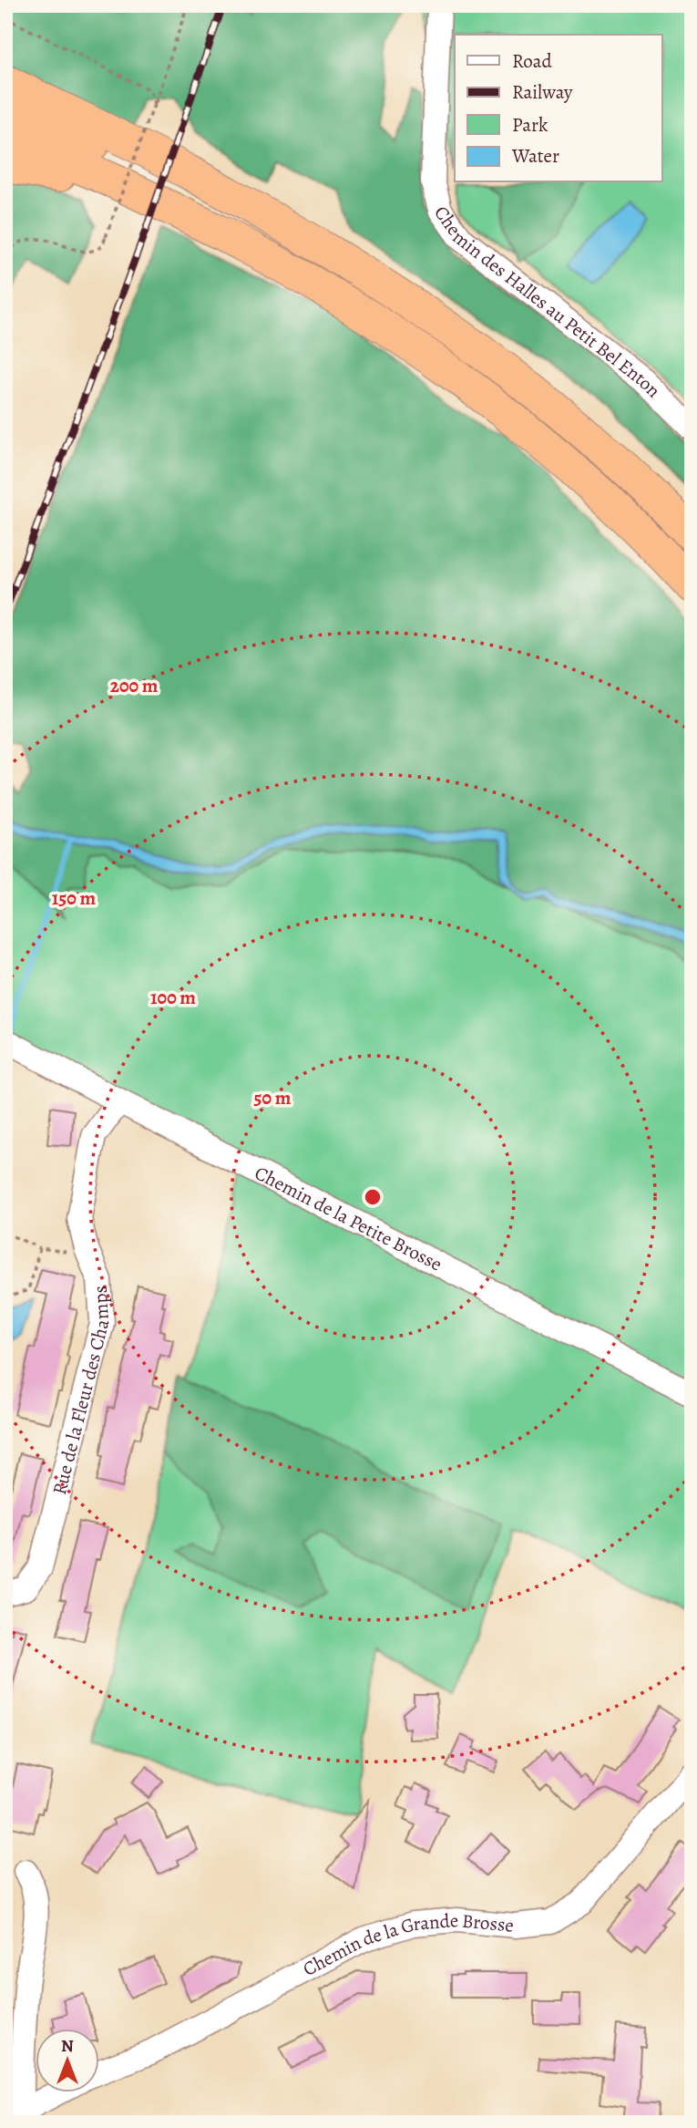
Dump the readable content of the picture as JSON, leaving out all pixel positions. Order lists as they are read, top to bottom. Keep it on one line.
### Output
{"streets":{"street":["Chemin des Halles au Petit Bel Enton","Chemin de la Petite Brosse","Rue de la Fleur des Champs","Chemin de la Grande Brosse"]},"crossings":[["Chemin de la Petite Brosse","Rue de la Fleur des Champs"]],"legend":["Road","Railway","Park","Water"],"north":"top","rings":["200 m","150 m","100 m","50 m"]}
